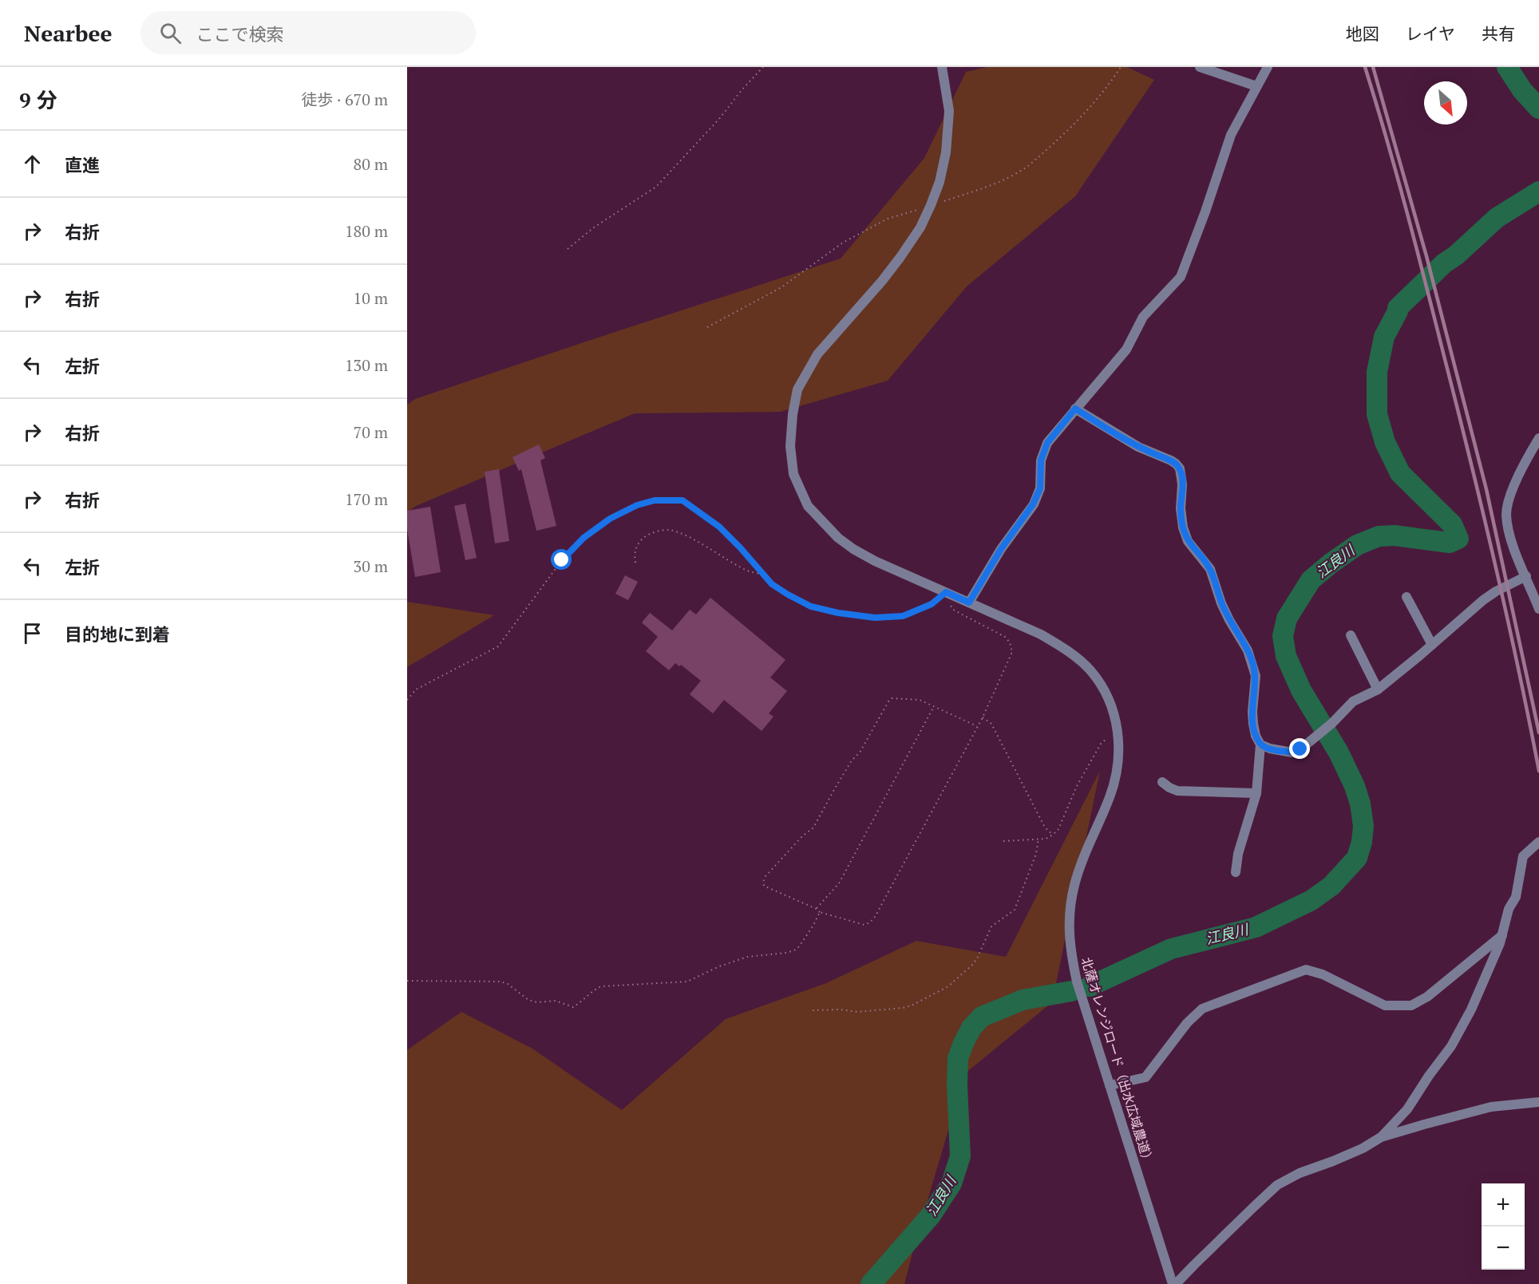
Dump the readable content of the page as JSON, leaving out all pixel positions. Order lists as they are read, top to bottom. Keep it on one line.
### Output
{"streets":{"street":["北薩オレンジロード（出水広域農道）"]},"water":["江良川"],"north":"bottom right","page":{"header":"Nearbee","search":"ここで検索","nav":["地図","レイヤ","共有"],"heading":["9 分","徒歩 · 670 m"],"list":[["直進","80 m"],["右折","180 m"],["右折","10 m"],["左折","130 m"],["右折","70 m"],["右折","170 m"],["左折","30 m"],"目的地に到着"],"map_buttons":["+","−"]}}
